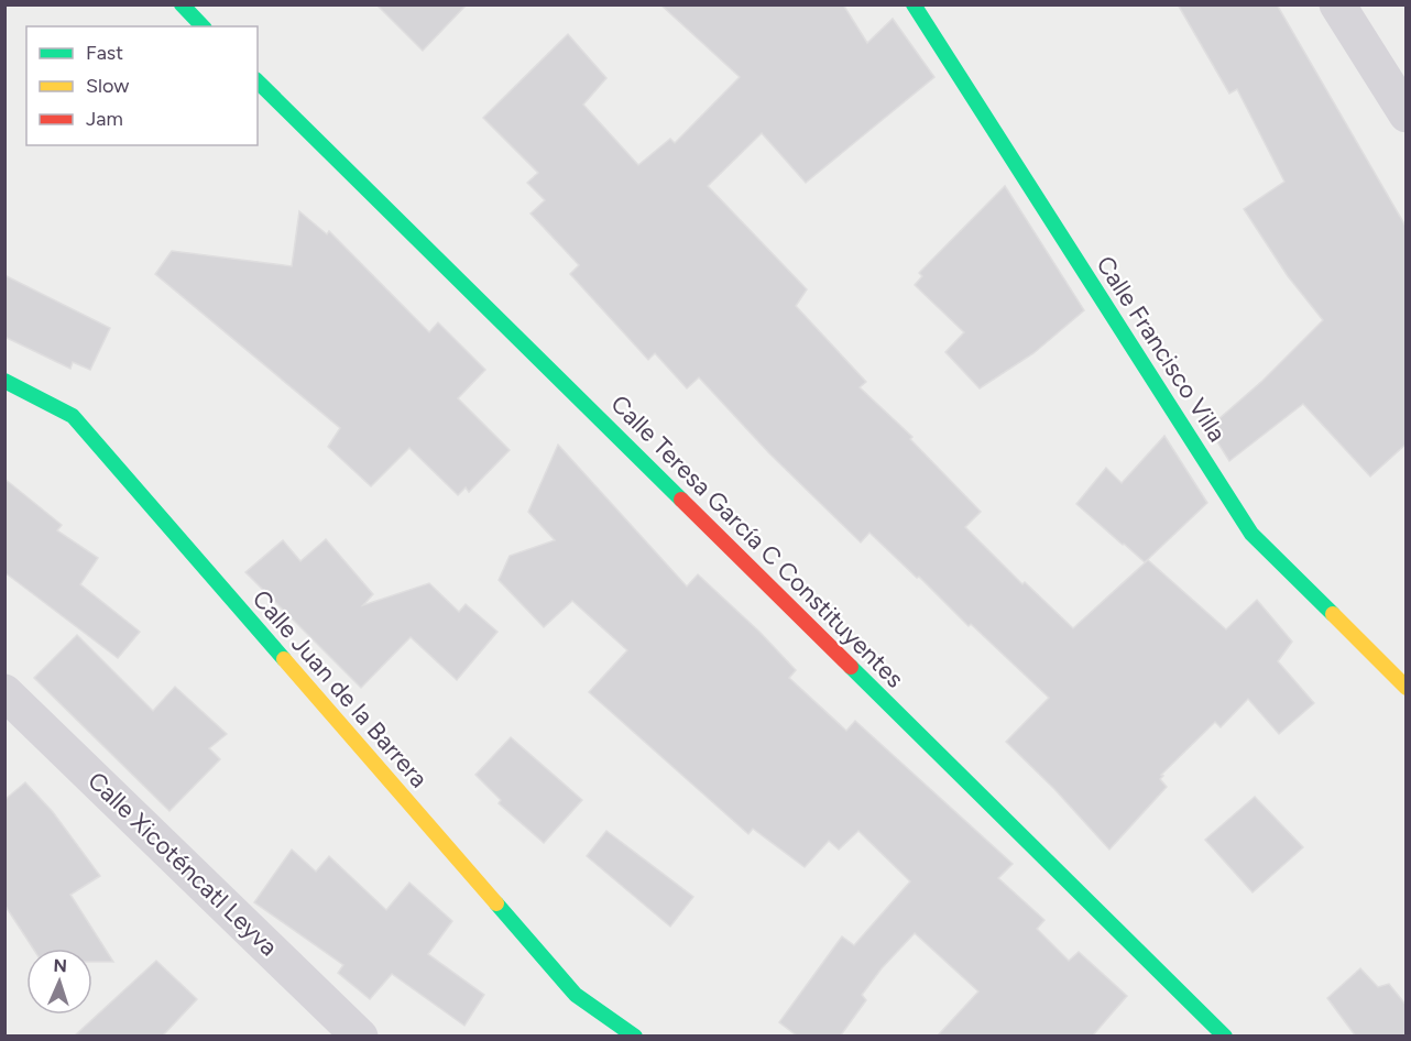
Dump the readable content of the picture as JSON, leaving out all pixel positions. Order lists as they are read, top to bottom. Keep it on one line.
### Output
{"streets":{"street":["Calle Francisco Villa","Calle Teresa García C Constituyentes","Calle Juan de la Barrera","Calle Xicoténcatl Leyva"]},"legend":["Fast","Slow","Jam"],"north":"top"}
